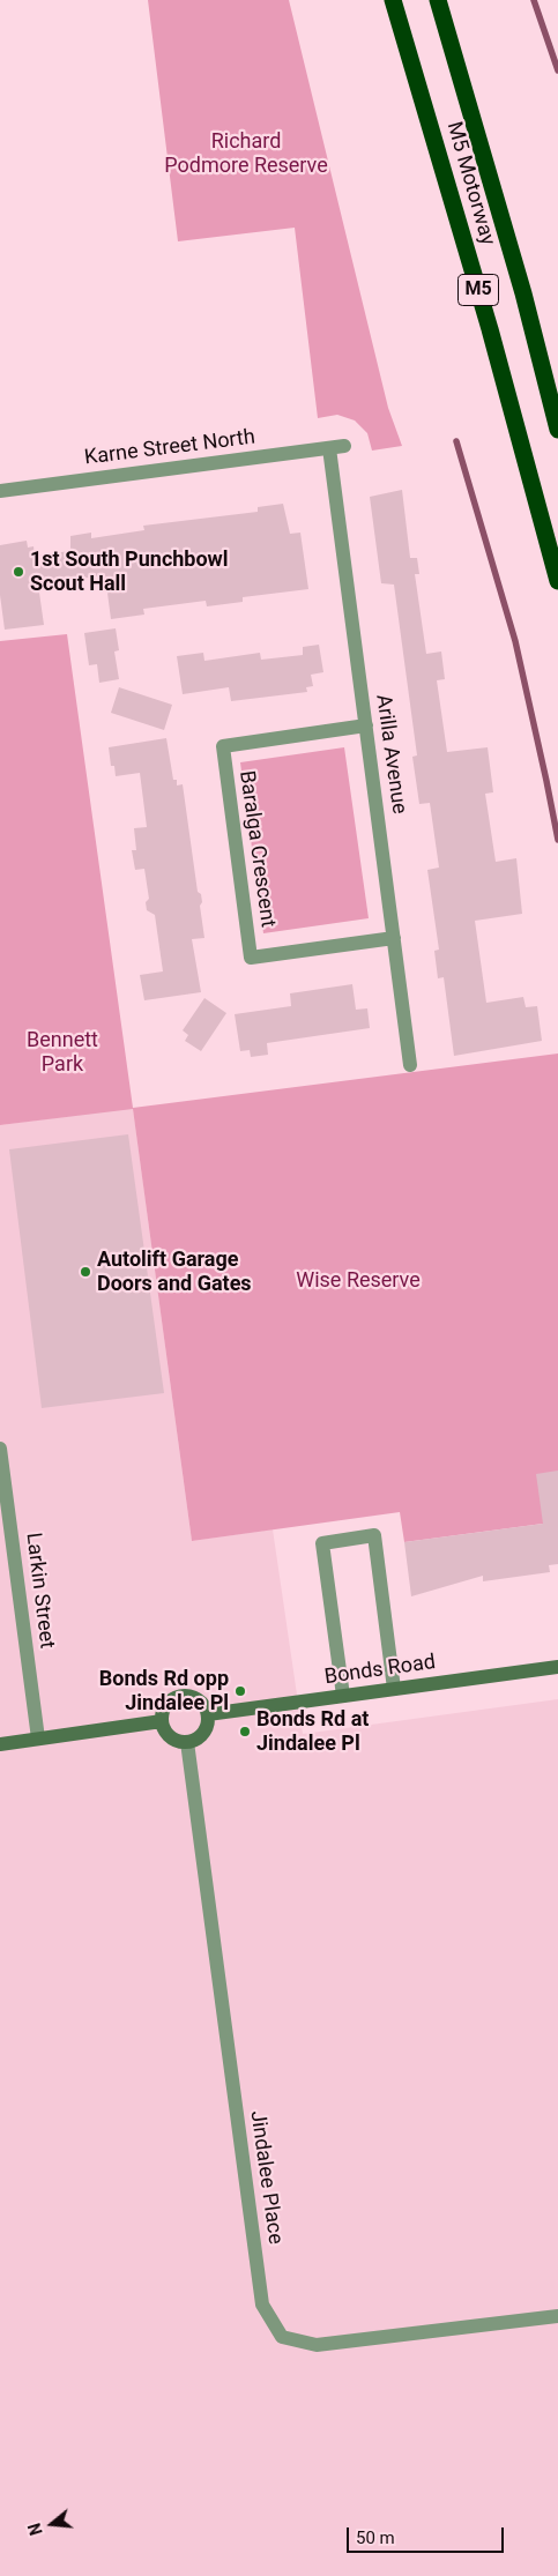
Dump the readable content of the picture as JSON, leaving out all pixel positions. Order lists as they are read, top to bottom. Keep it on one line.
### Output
{"streets":{"highway":["M5 Motorway","M5"],"main road":["Bonds Road"],"street":["Karne Street North","Arilla Avenue","Baralga Crescent","Larkin Street","Jindalee Place"]},"crossings":[["Karne Street North","Arilla Avenue"],["Arilla Avenue","Baralga Crescent"],["Bonds Road","Jindalee Place"]],"parks":["Richard Podmore Reserve","Bennett Park","Wise Reserve"],"places":["1st South Punchbowl Scout Hall","Autolift Garage Doors and Gates","Bonds Rd opp Jindalee Pl","Bonds Rd at Jindalee Pl"],"scale_bar":"50 m","north":"left"}
